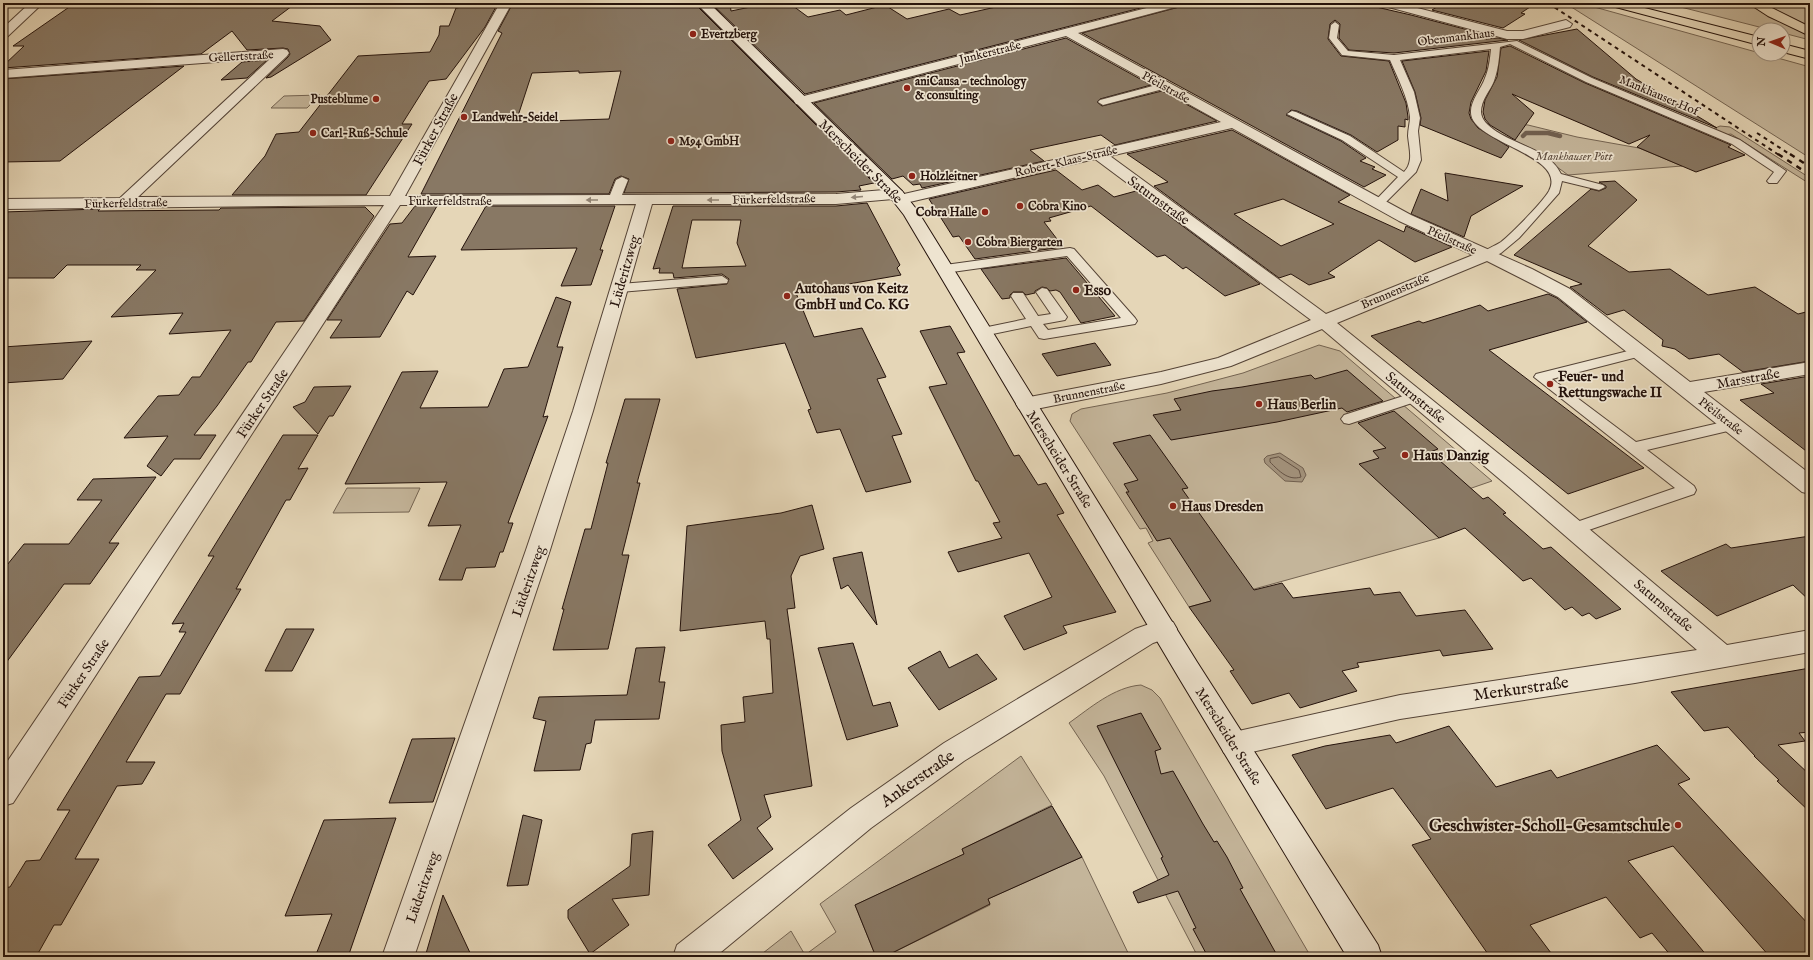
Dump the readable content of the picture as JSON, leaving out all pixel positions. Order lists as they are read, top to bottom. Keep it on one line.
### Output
{"streets":{"street":["Junkerstraße","Gellertstraße","Pfeilstraße","Fürker Straße","Merscheider Straße","Robert-Klaas-Straße","Fürkerfeldstraße","Saturnstraße","Lüderitzweg","Brunnenstraße","Marsstraße","Merkurstraße","Ankerstraße"],"lane":["Obenmankhaus","Mankhauser Hof"]},"crossings":[["Obenmankhaus","Mankhauser Hof"],["Junkerstraße","Pfeilstraße"],["Junkerstraße","Merscheider Straße"],["Gellertstraße","Fürkerfeldstraße"],["Pfeilstraße","Robert-Klaas-Straße"],["Pfeilstraße","Brunnenstraße"],["Pfeilstraße","Marsstraße"],["Fürker Straße","Fürkerfeldstraße"],["Merscheider Straße","Robert-Klaas-Straße"],["Merscheider Straße","Fürkerfeldstraße"],["Merscheider Straße","Brunnenstraße"],["Merscheider Straße","Merkurstraße"],["Merscheider Straße","Ankerstraße"],["Robert-Klaas-Straße","Fürkerfeldstraße"],["Robert-Klaas-Straße","Saturnstraße"],["Fürkerfeldstraße","Lüderitzweg"],["Saturnstraße","Brunnenstraße"],["Saturnstraße","Merkurstraße"]],"one_way":["Fürkerfeldstraße"],"parks":["Mankhauser Pött"],"places":["Evertzberg","aniCausa - technology & consulting","Pusteblume","Landwehr-Seidel","Carl-Ruß-Schule","M94 GmbH","Holzleitner","Cobra Kino","Cobra Halle","Cobra Biergarten","Esso","Autohaus von Keitz GmbH und Co. KG","Feuer- und Rettungswache II","Haus Berlin","Haus Danzig","Haus Dresden","Geschwister-Scholl-Gesamtschule"],"north":"left"}
